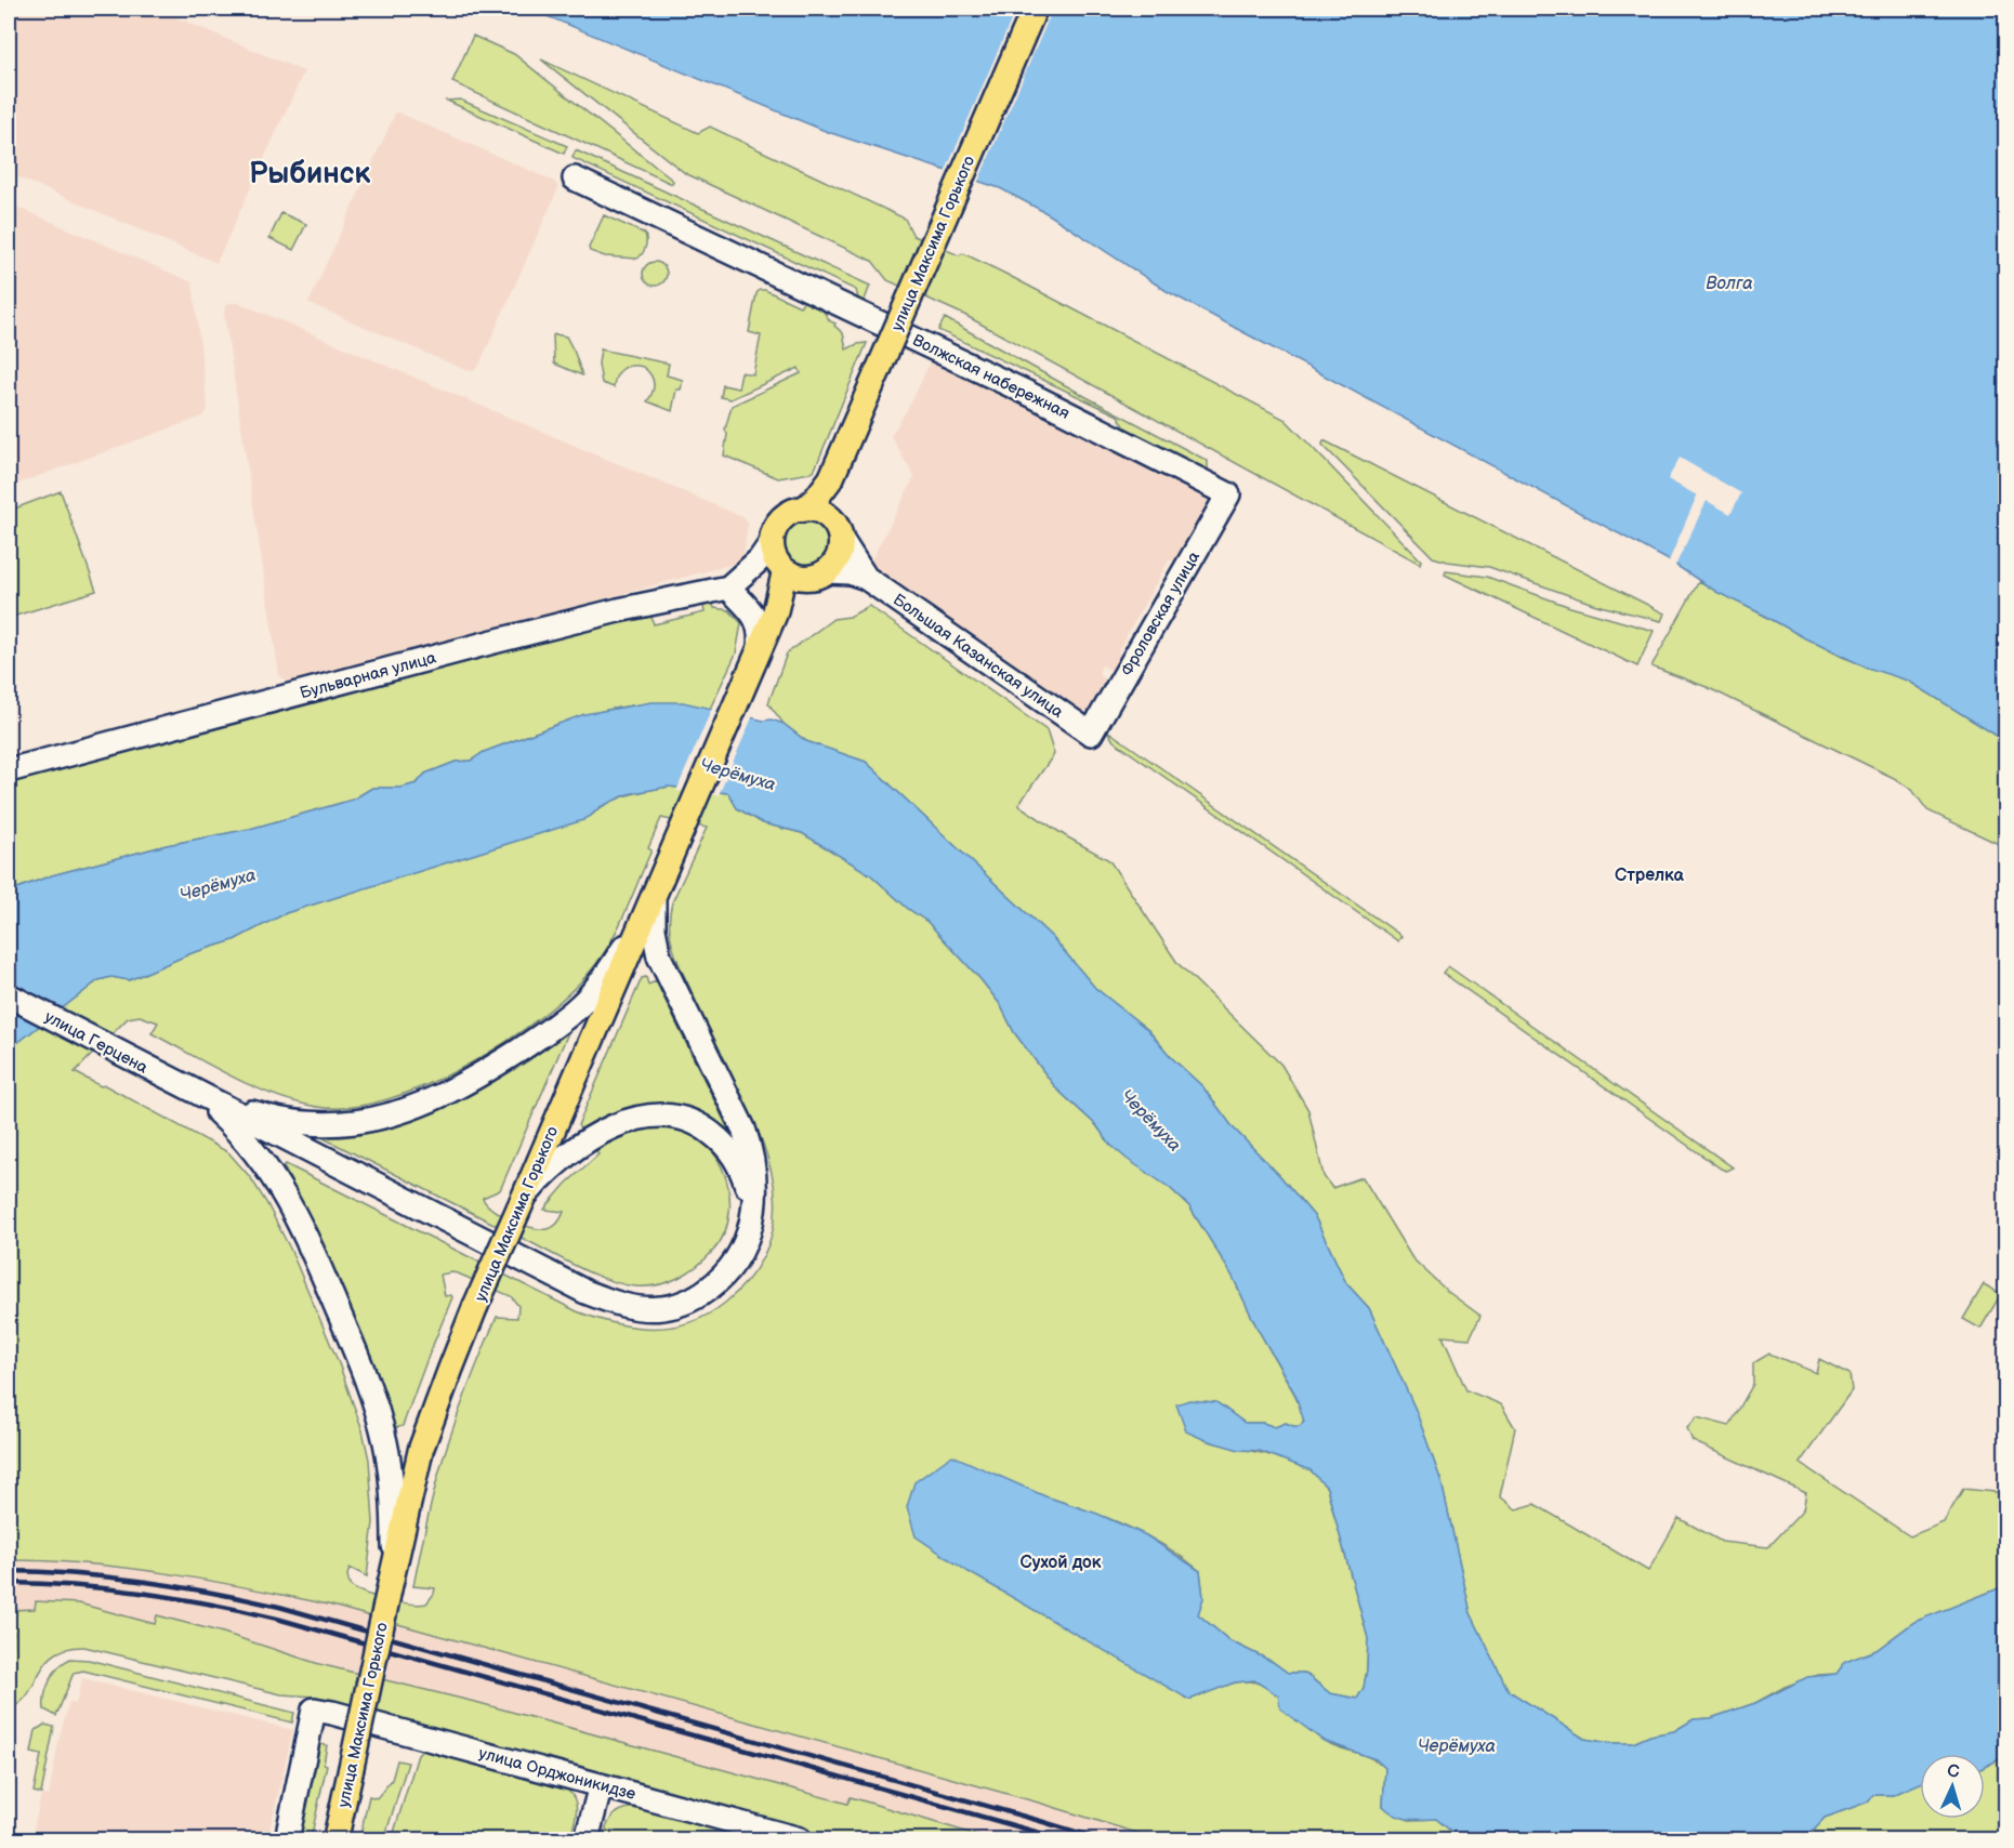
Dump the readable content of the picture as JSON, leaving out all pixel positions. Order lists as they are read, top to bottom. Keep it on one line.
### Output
{"streets":{"main road":["улица Максима Горького"],"street":["Волжская набережная","Фроловская улица","Большая Казанская улица","Бульварная улица","улица Герцена","улица Орджоникидзе"]},"crossings":[["Волжская набережная","Фроловская улица"],["Фроловская улица","Большая Казанская улица"]],"districts":["Рыбинск","Стрелка","Сухой док"],"water":["Волга","Черёмуха"],"north":"top"}
